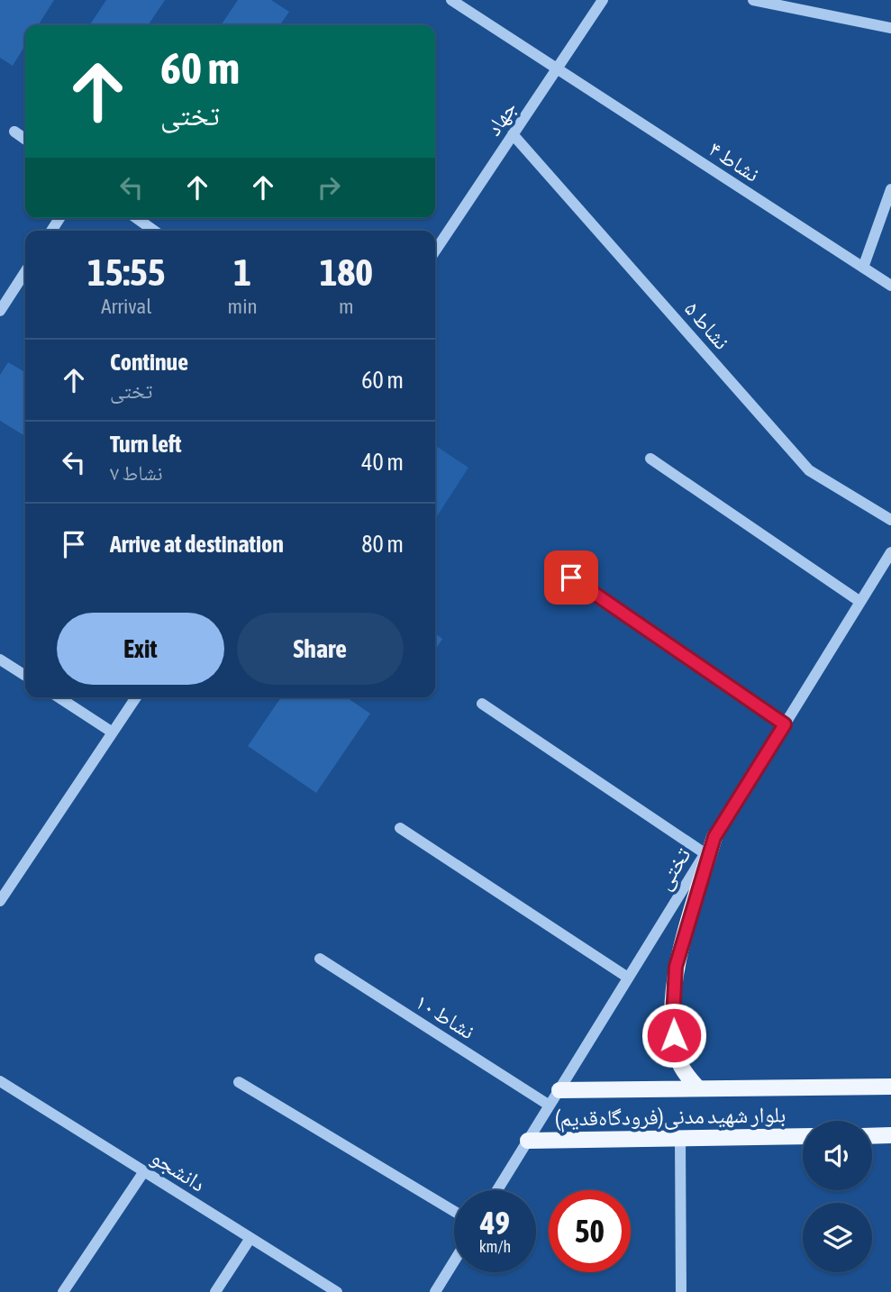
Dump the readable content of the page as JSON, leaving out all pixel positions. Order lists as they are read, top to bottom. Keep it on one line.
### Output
{"streets":{"main road":["بلوار شهید مدنی(فرودگاه‌قدیم)"],"street":["جهاد","نشاط ۴","نشاط ۵","تختی","نشاط ۱۰","دانشجو"]},"crossings":[["جهاد","نشاط ۴"],["جهاد","نشاط ۵"],["تختی","نشاط ۱۰"],["تختی","بلوار شهید مدنی(فرودگاه‌قدیم)"]],"page":{"turn":["60 m","تختی"],"eta":["15:55","Arrival","1","min","180","m"],"list":[{"name":"Continue","note":"تختی","value":"60 m"},{"name":"Turn left","note":"نشاط ۷","value":"40 m"},{"name":"Arrive at destination","value":"80 m"}],"buttons":["Exit","Share"],"speed":"49 km/h","limit":"50"}}
